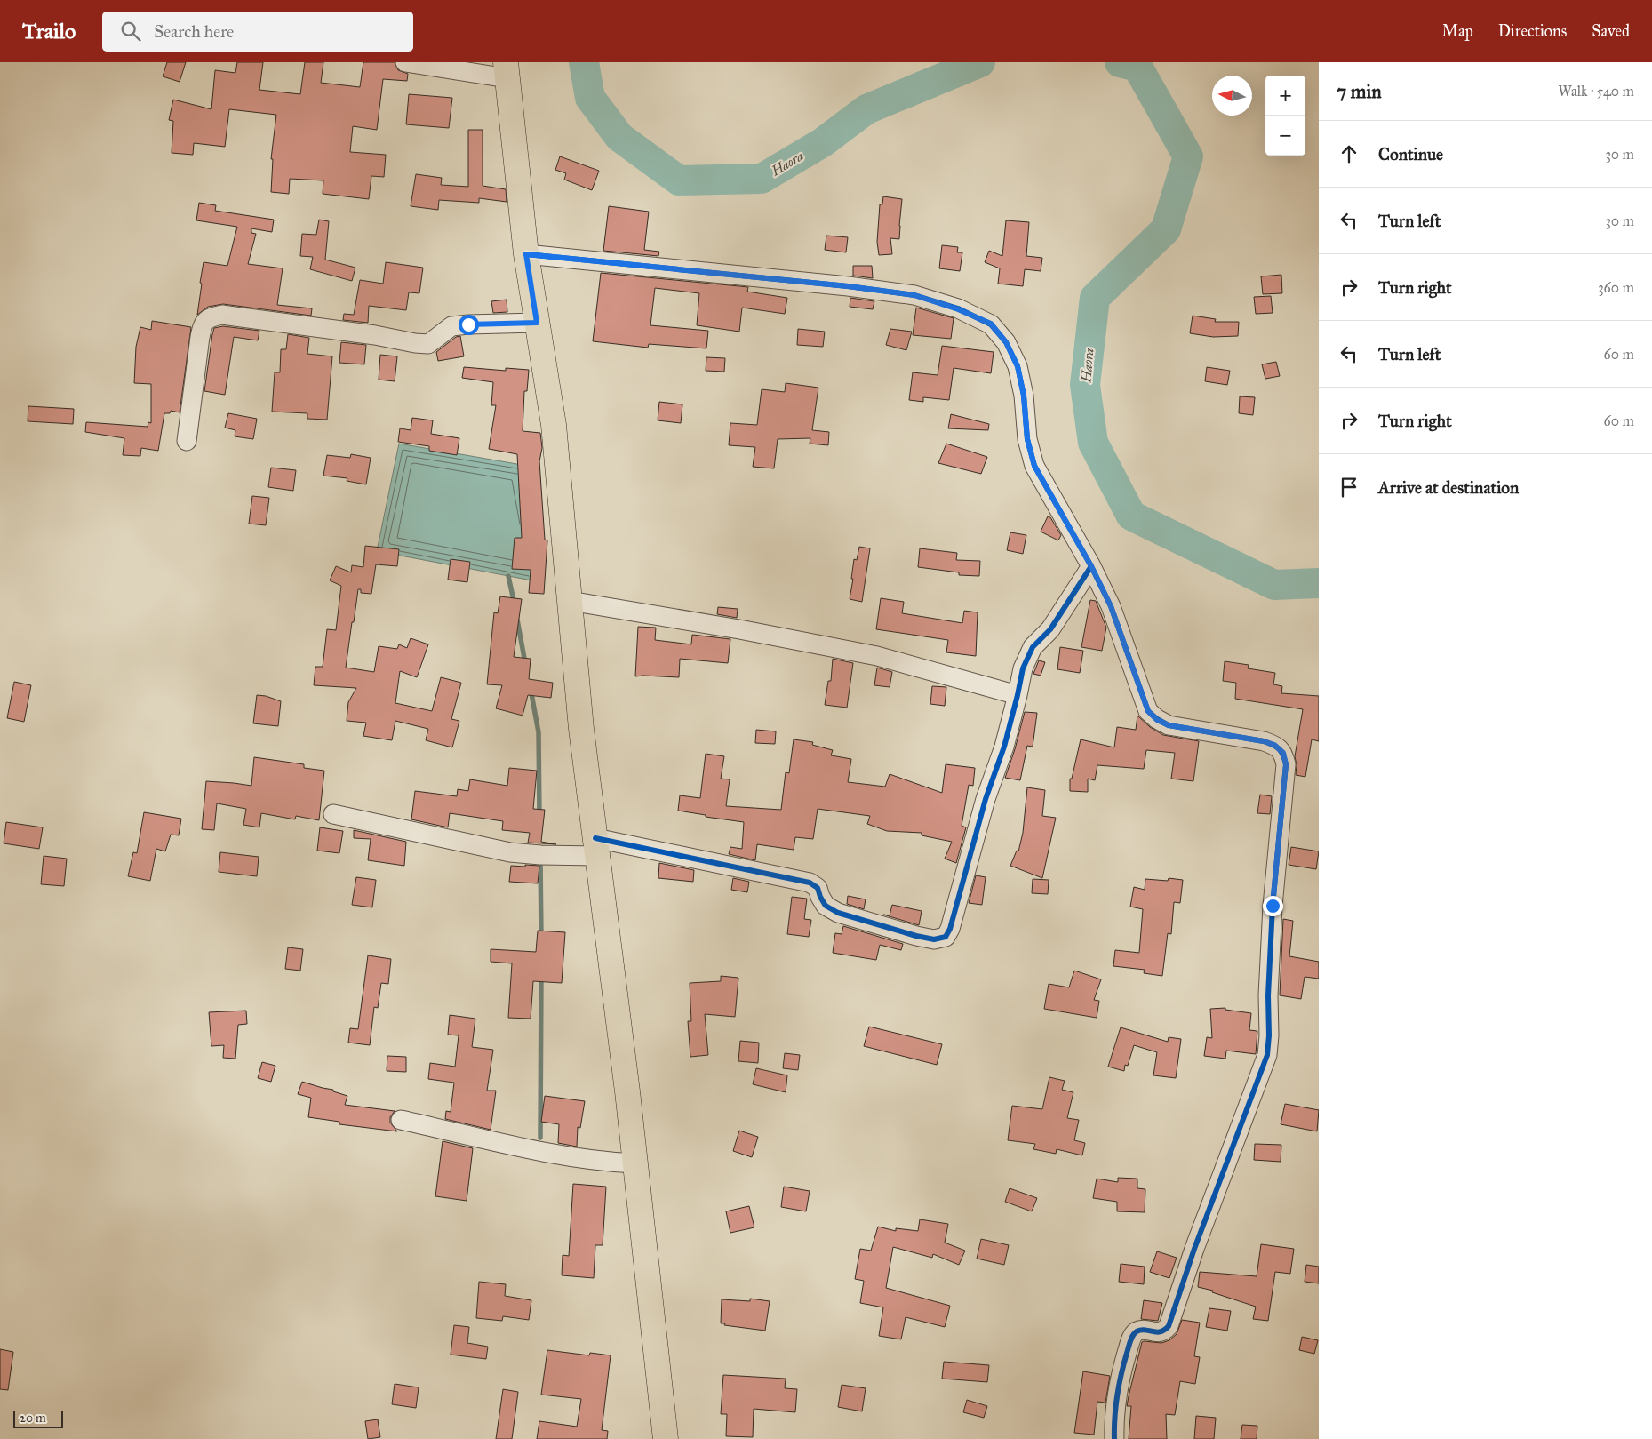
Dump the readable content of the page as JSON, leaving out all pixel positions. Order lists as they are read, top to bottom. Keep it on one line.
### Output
{"water":["Haora"],"scale_bar":"20 m","north":"left","page":{"header":"Trailo","search":"Search here","nav":["Map","Directions","Saved"],"heading":["7 min","Walk · 540 m"],"map_buttons":["+","−"],"list":[["Continue","30 m"],["Turn left","30 m"],["Turn right","360 m"],["Turn left","60 m"],["Turn right","60 m"],"Arrive at destination"],"scale":"20 m"}}
